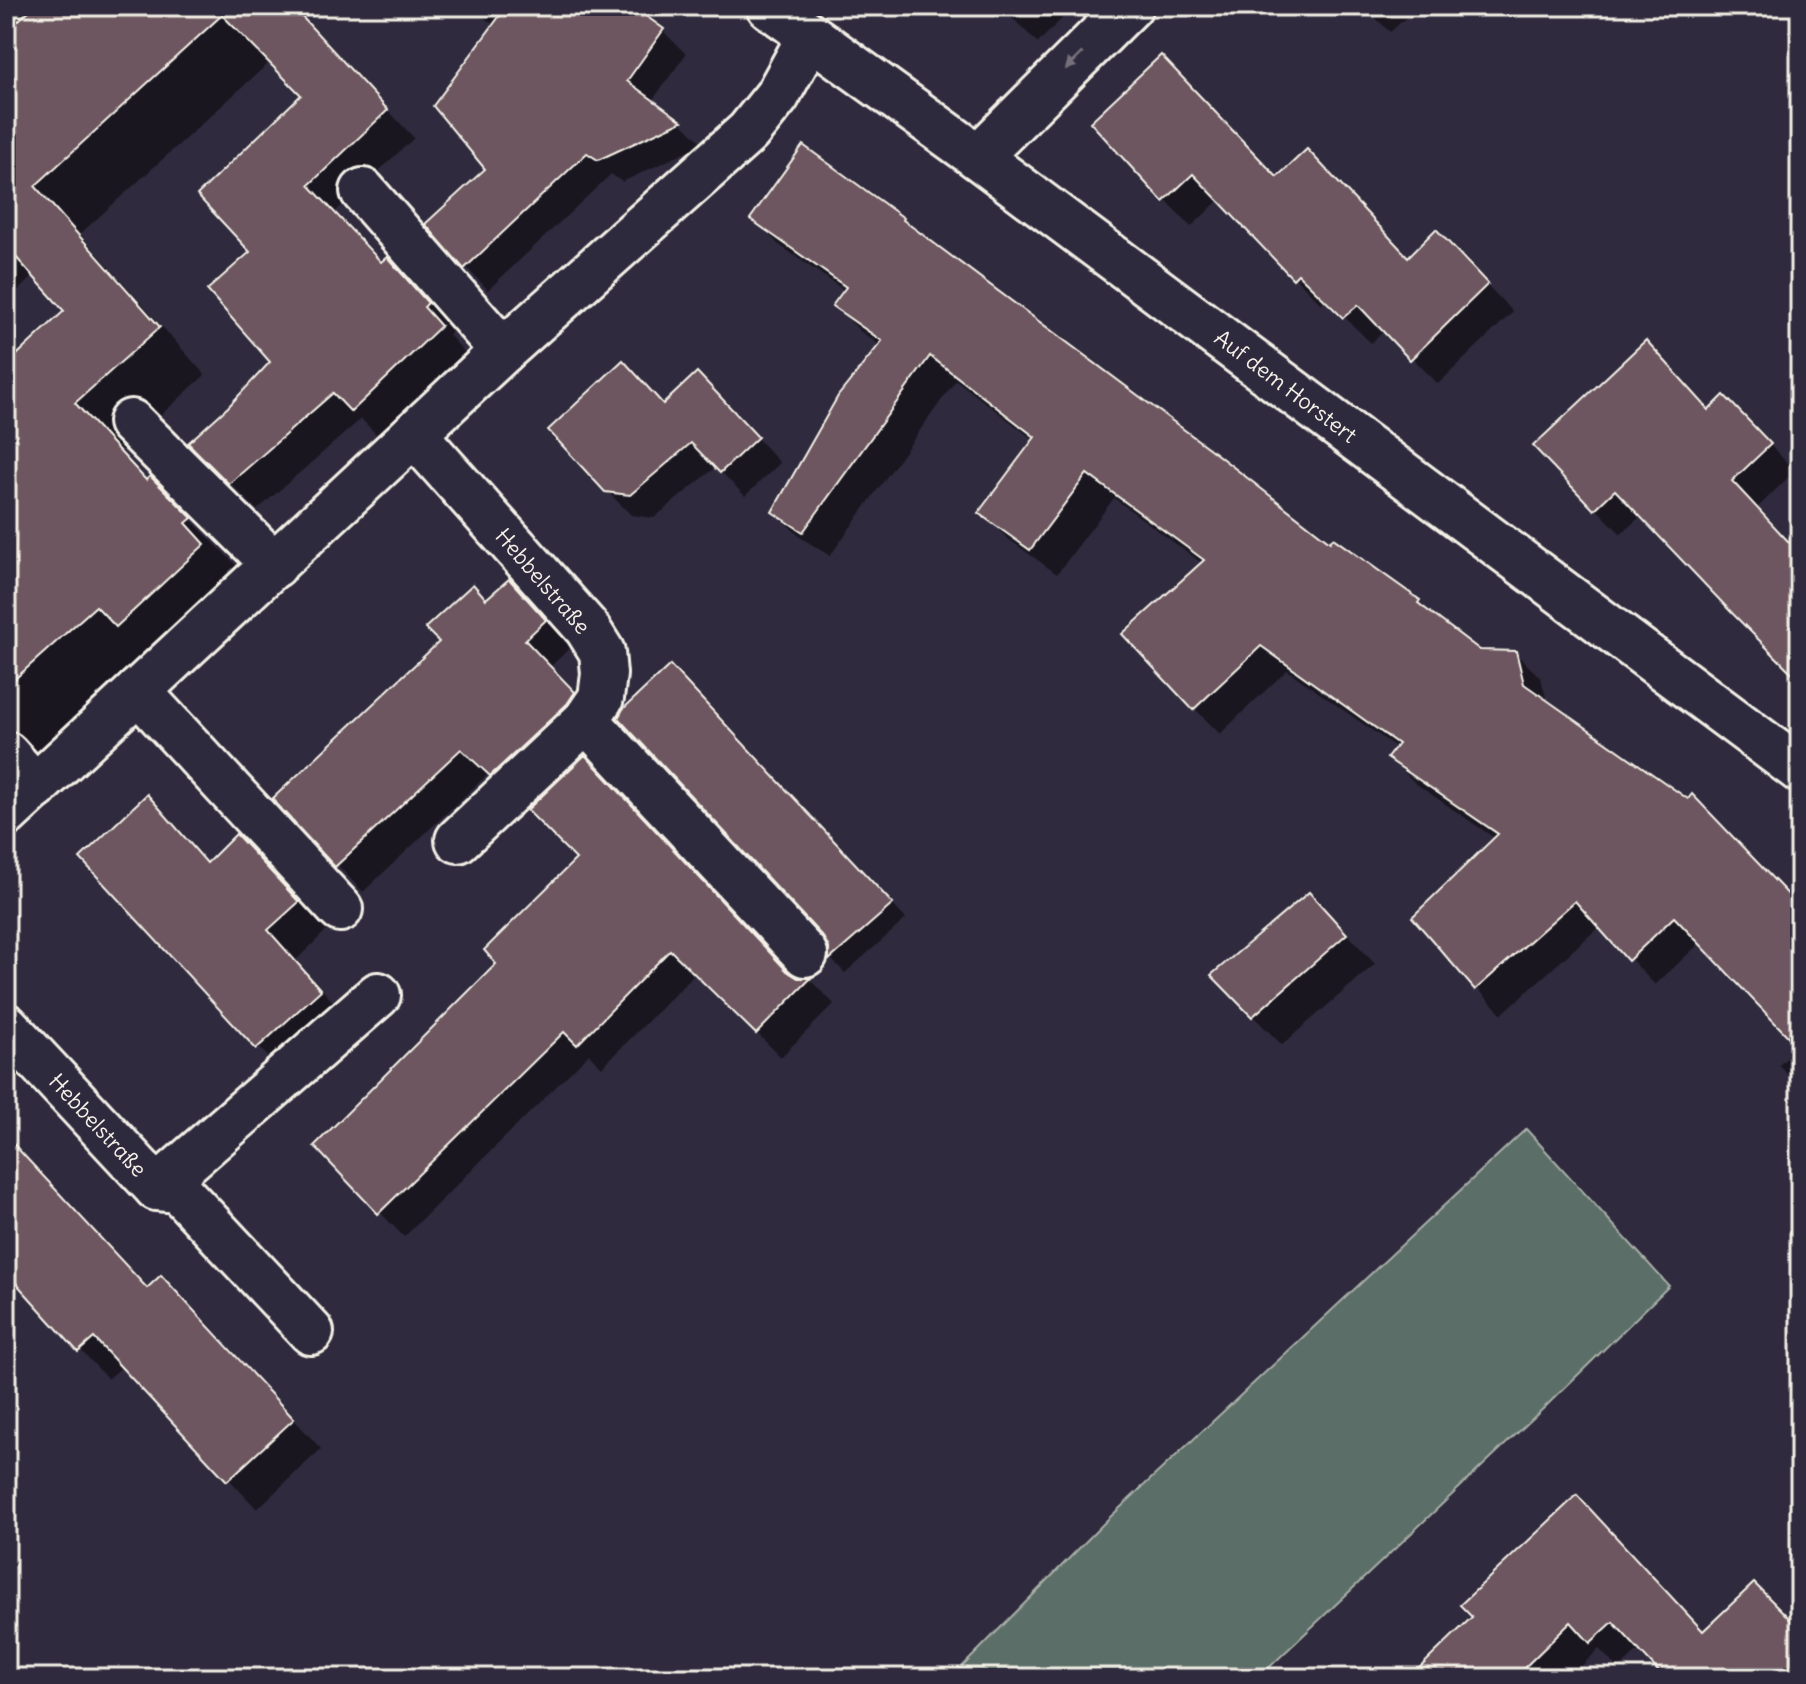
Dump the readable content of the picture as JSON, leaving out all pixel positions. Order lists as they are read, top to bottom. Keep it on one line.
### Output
{"streets":{"street":["Auf dem Horstert","Hebbelstraße"]}}
